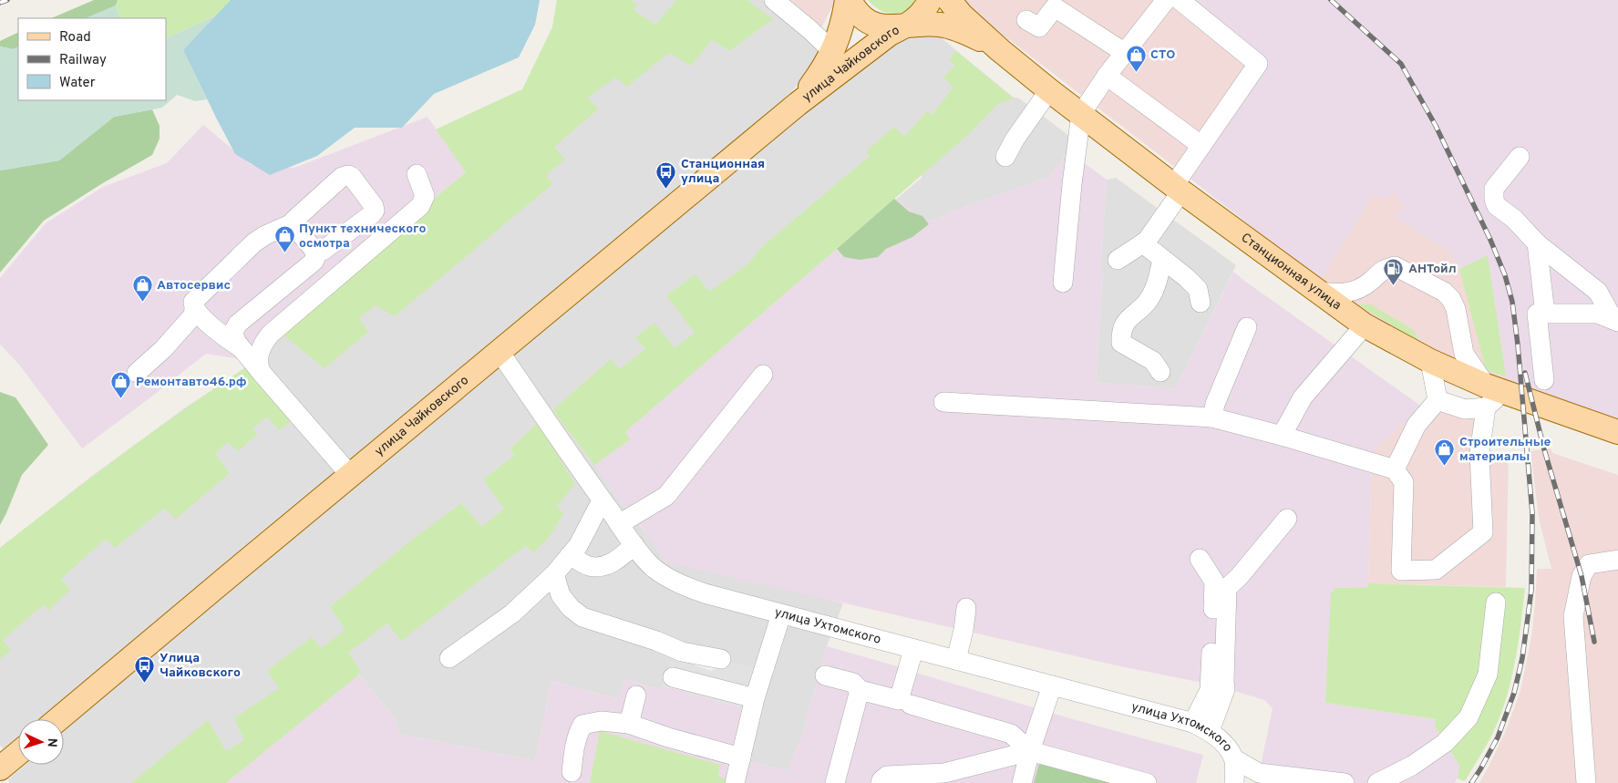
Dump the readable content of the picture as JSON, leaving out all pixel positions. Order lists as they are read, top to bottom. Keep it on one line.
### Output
{"streets":{"main road":["улица Чайковского","Станционная улица"],"street":["улица Ухтомского"]},"crossings":[["улица Чайковского","Станционная улица"],["улица Чайковского","улица Ухтомского"]],"places":{"shop":["СТО","Пункт технического осмотра","Автосервис","Ремонтавто46.рф","Строительные материалы"],"bus stop":["Станционная улица","Улица Чайковского"],"fuel station":["АНТойл"]},"legend":["Road","Railway","Water"],"north":"right"}
